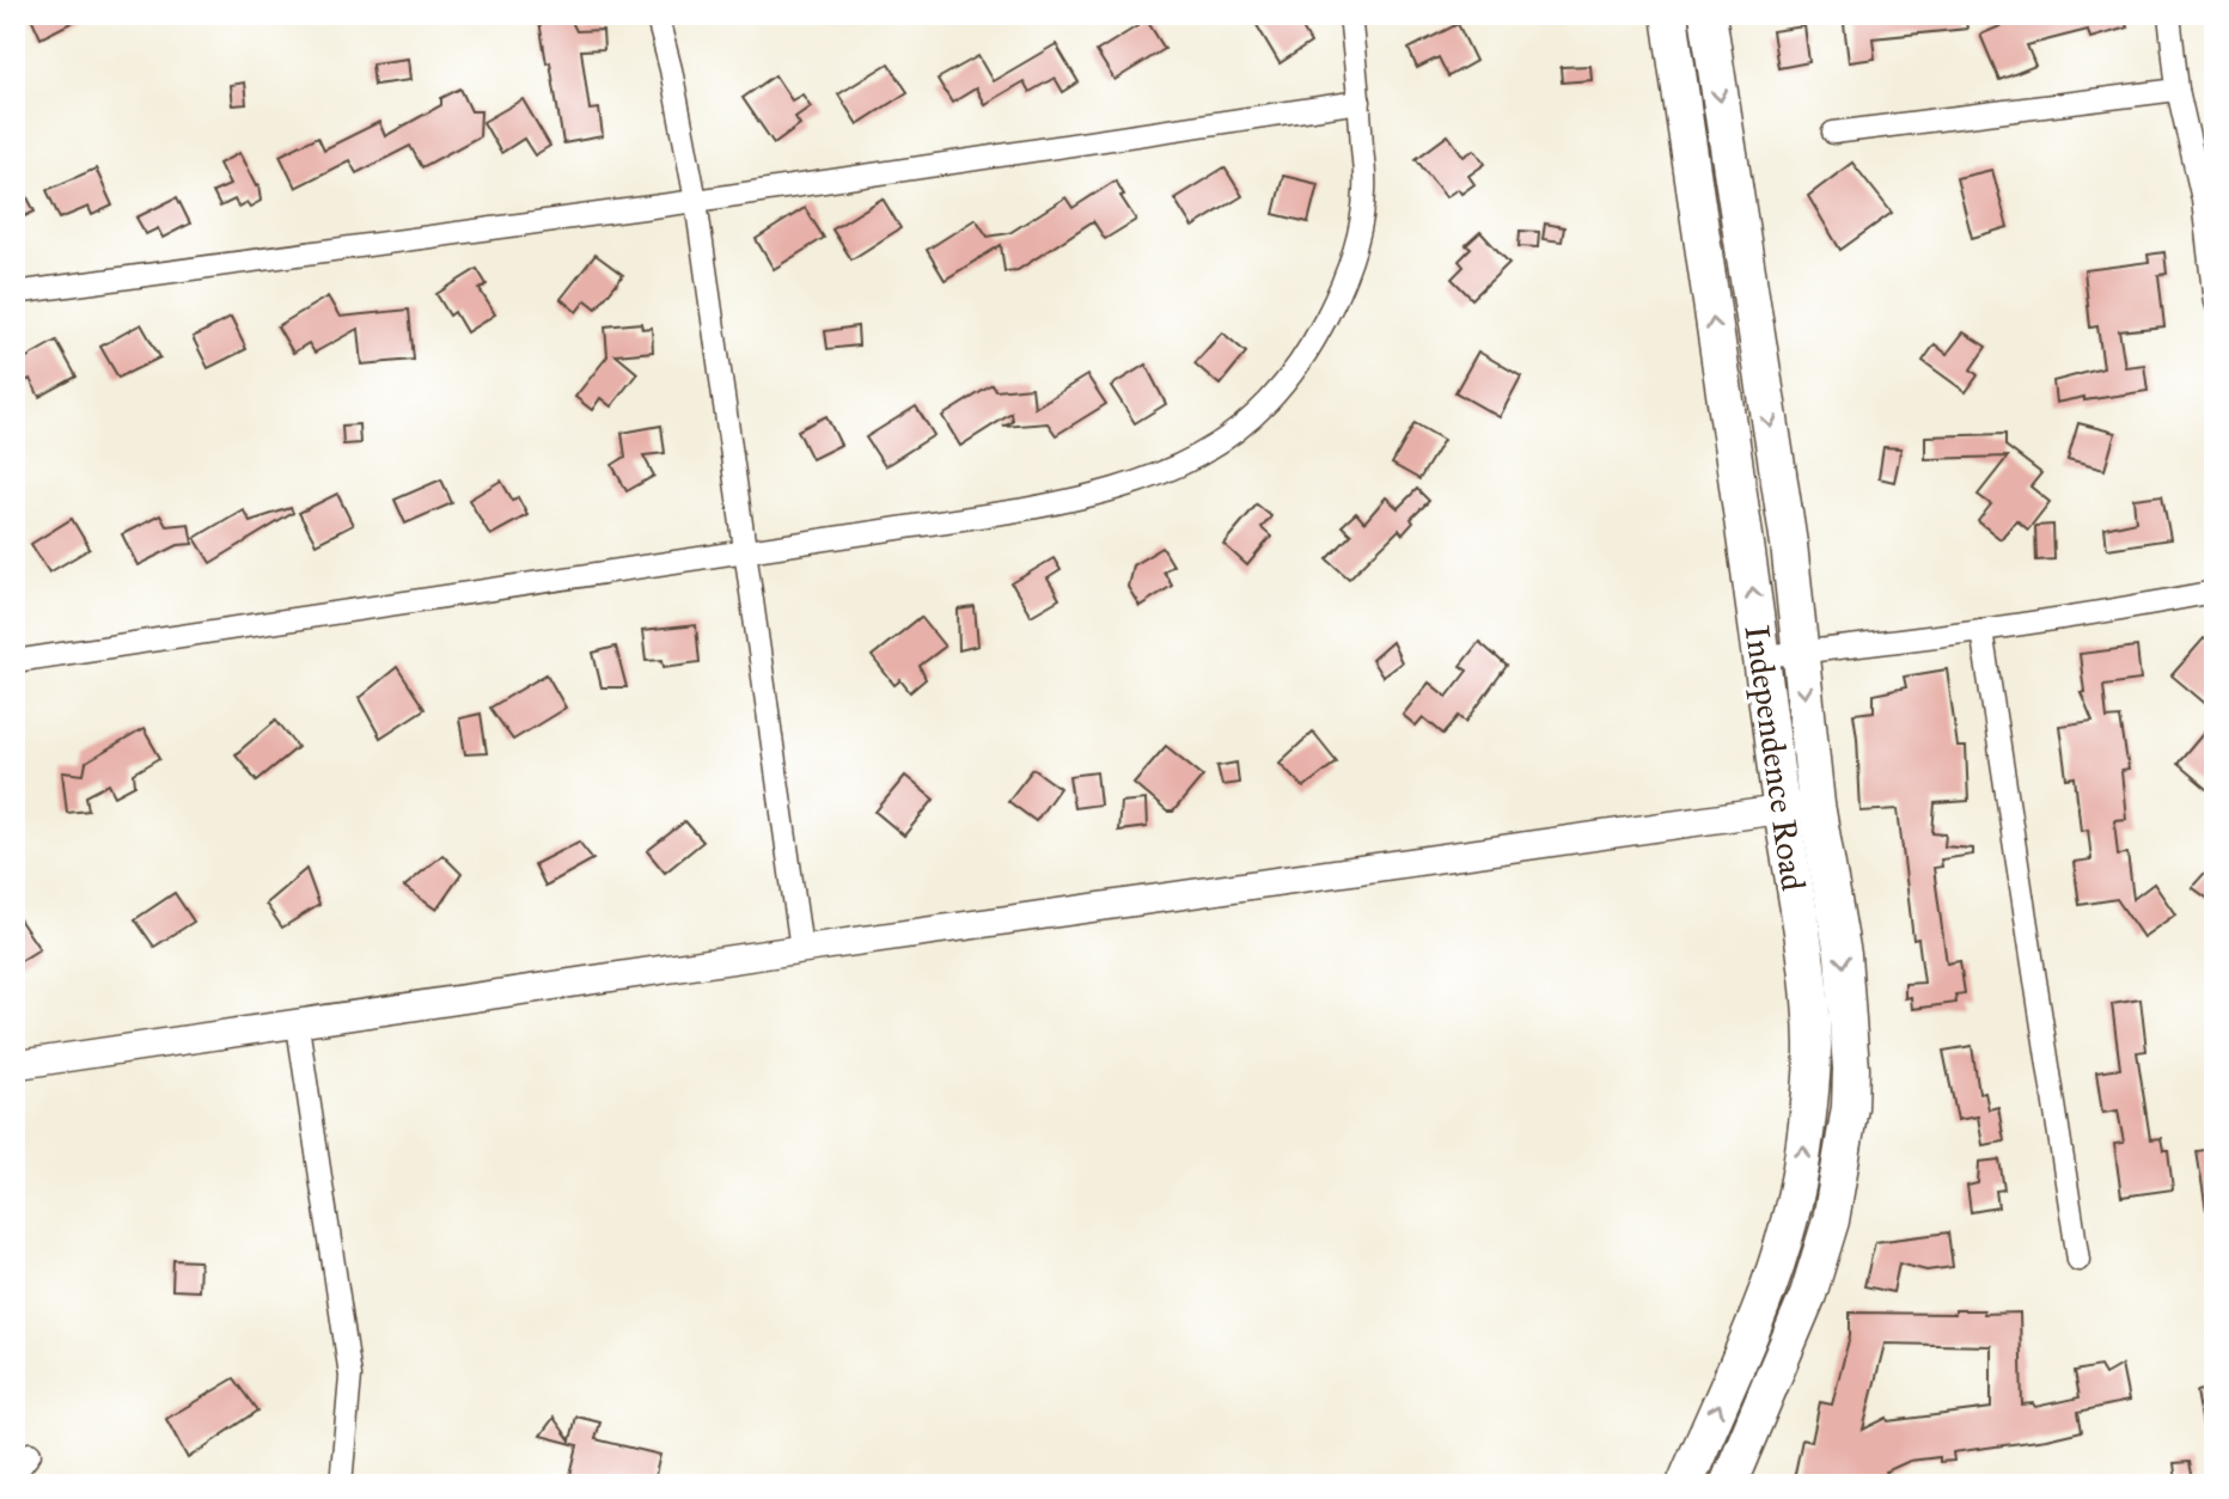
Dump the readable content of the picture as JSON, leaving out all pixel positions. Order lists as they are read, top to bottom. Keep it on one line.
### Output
{"streets":{"main road":["Independence Road"]}}
